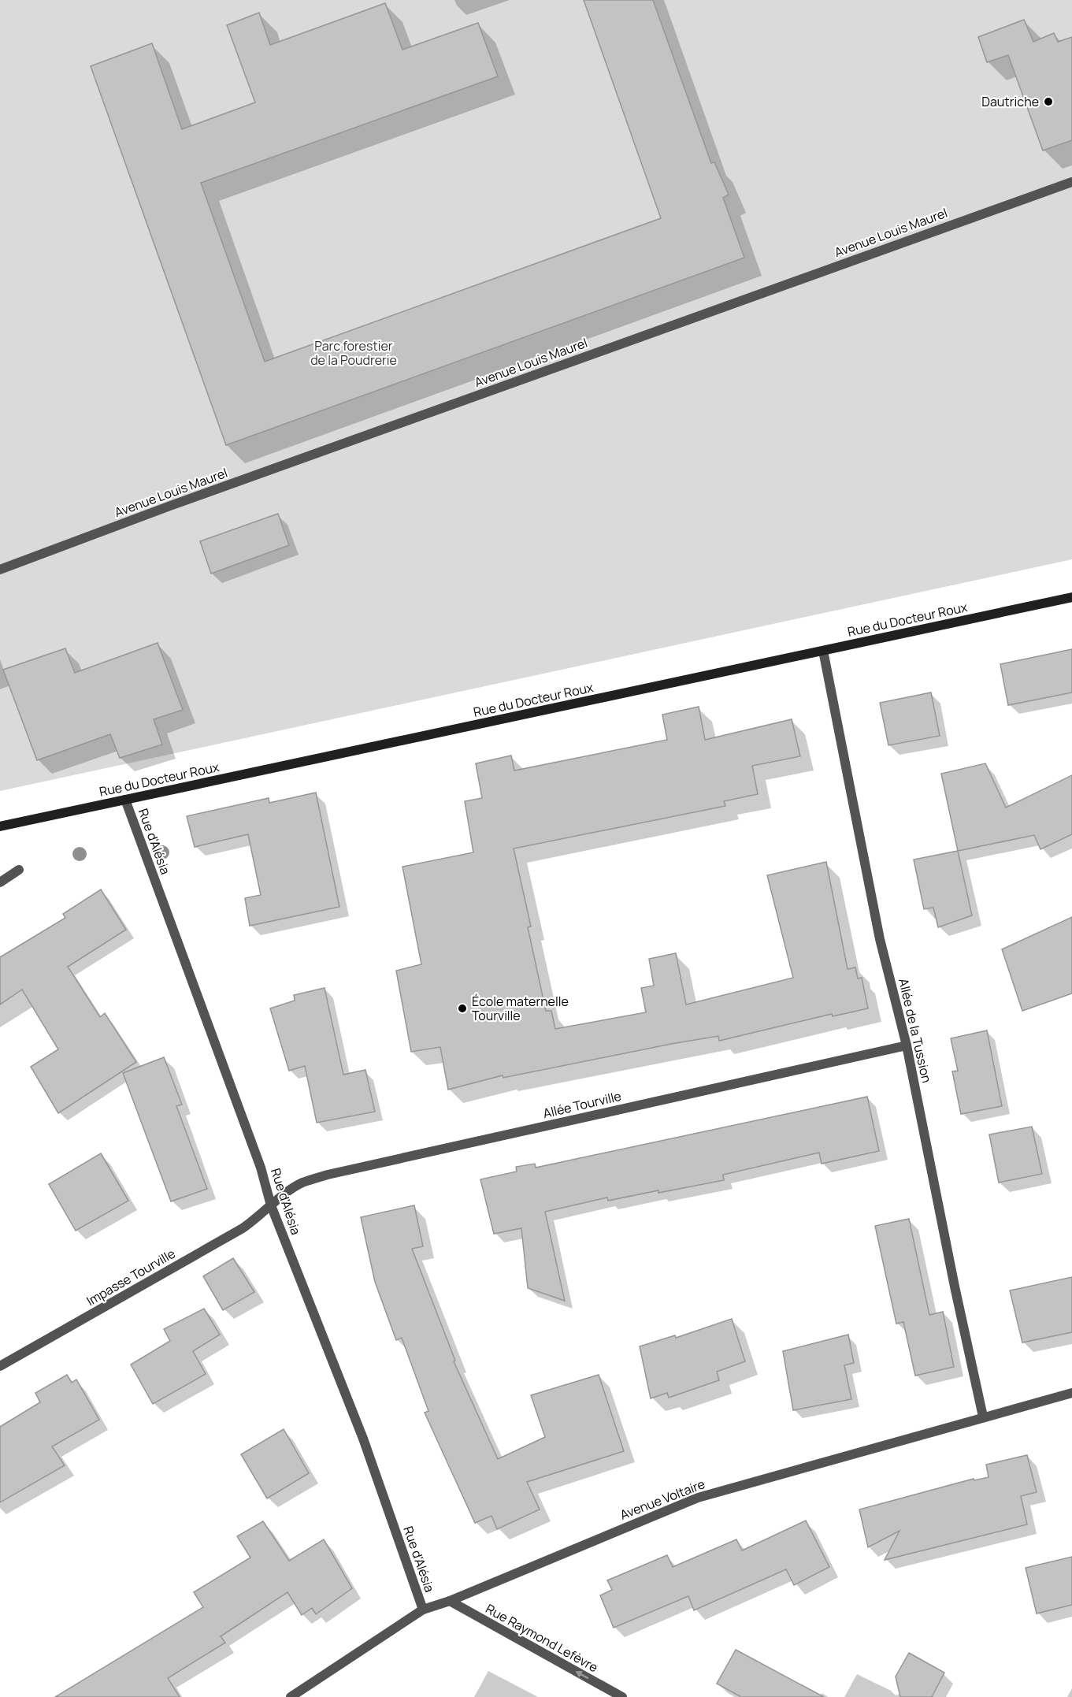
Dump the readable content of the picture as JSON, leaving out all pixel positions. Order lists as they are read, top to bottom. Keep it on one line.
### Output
{"streets":{"main road":["Rue du Docteur Roux"],"street":["Avenue Louis Maurel","Rue d'Alésia","Allée de la Tussion","Allée Tourville","Impasse Tourville","Avenue Voltaire","Rue Raymond Lefèvre"]},"crossings":[["Rue du Docteur Roux","Rue d'Alésia"],["Rue du Docteur Roux","Allée de la Tussion"],["Rue d'Alésia","Allée Tourville"],["Rue d'Alésia","Impasse Tourville"],["Rue d'Alésia","Avenue Voltaire"],["Allée de la Tussion","Allée Tourville"],["Allée de la Tussion","Avenue Voltaire"],["Allée Tourville","Impasse Tourville"],["Avenue Voltaire","Rue Raymond Lefèvre"]],"one_way":["Rue Raymond Lefèvre"],"parks":["Parc forestier de la Poudrerie"],"places":["Dautriche","École maternelle Tourville"]}
